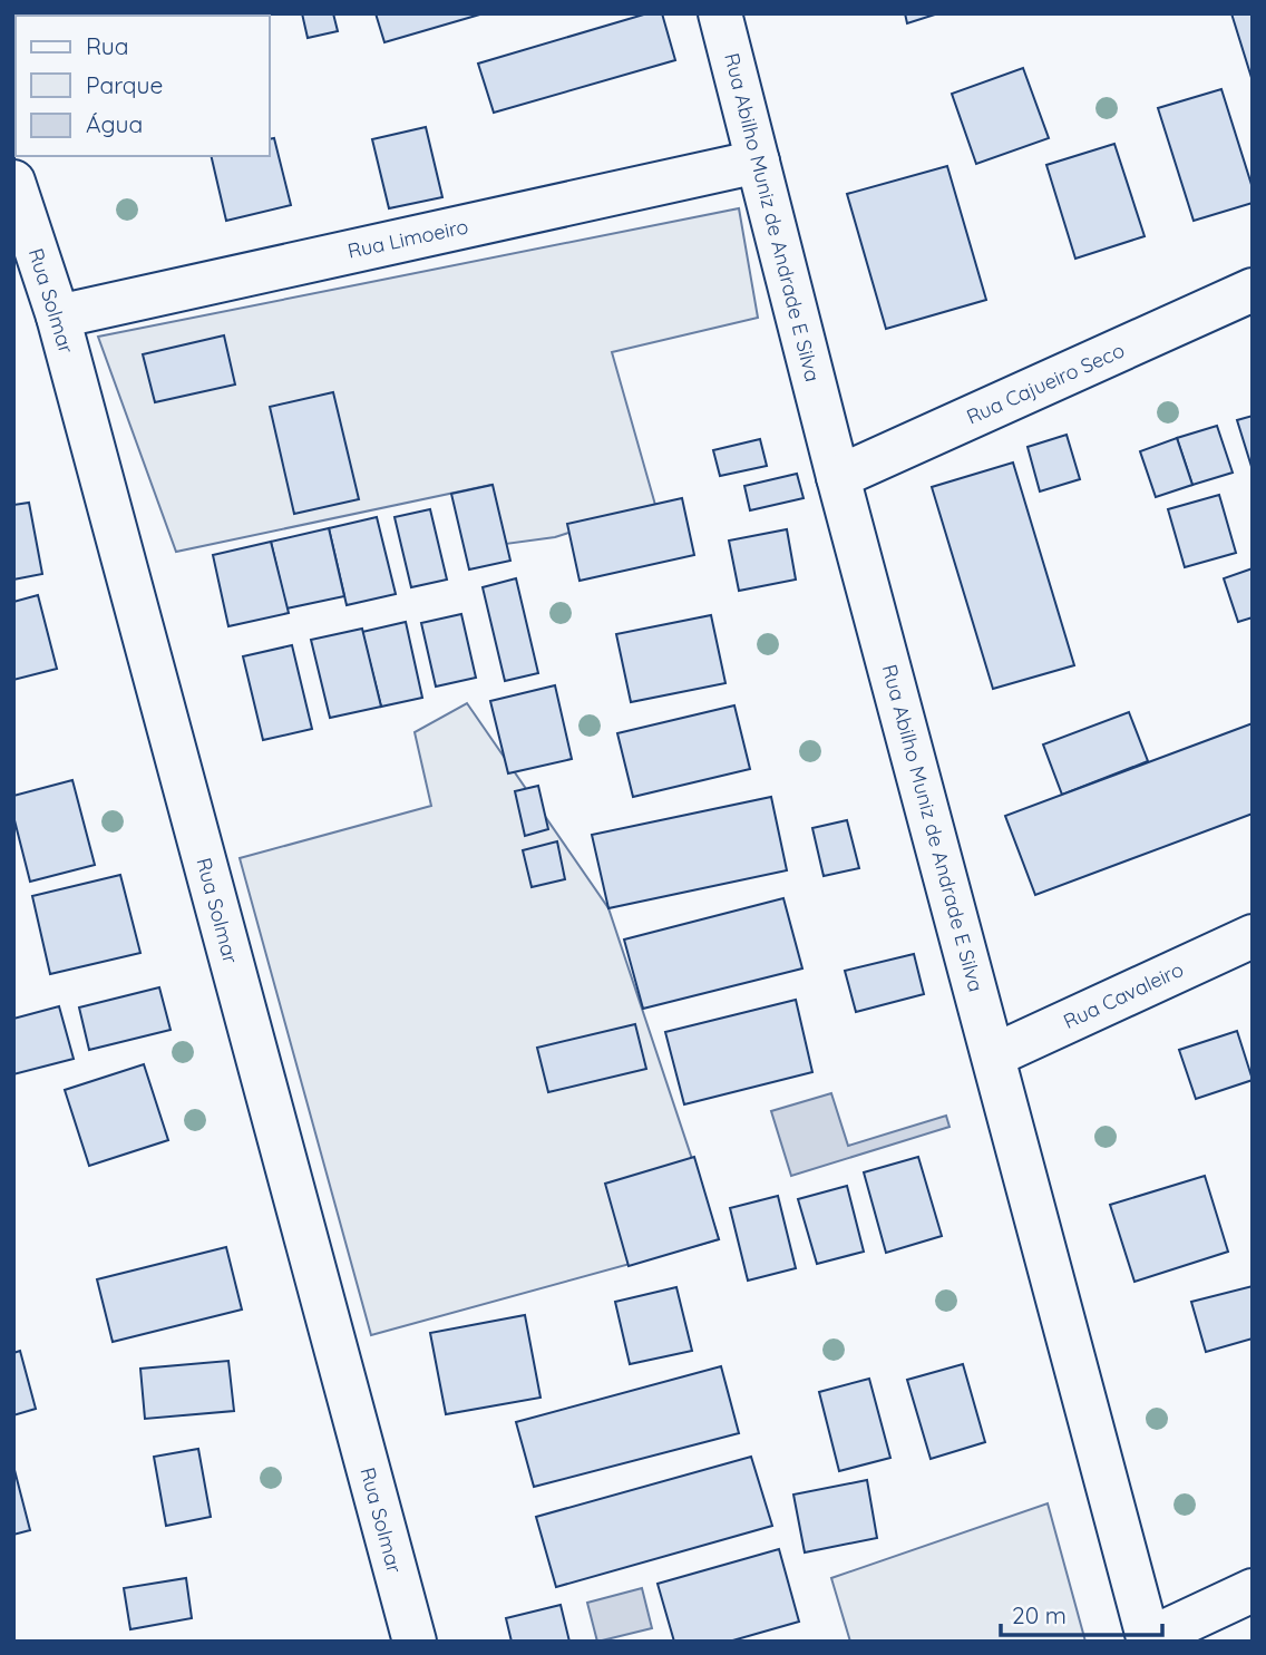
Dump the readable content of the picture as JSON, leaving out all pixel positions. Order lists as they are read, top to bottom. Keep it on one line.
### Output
{"streets":{"street":["Rua Abilho Muniz de Andrade E Silva","Rua Limoeiro","Rua Solmar","Rua Cajueiro Seco","Rua Cavaleiro"]},"crossings":[["Rua Abilho Muniz de Andrade E Silva","Rua Limoeiro"],["Rua Abilho Muniz de Andrade E Silva","Rua Cajueiro Seco"],["Rua Abilho Muniz de Andrade E Silva","Rua Cavaleiro"],["Rua Limoeiro","Rua Solmar"]],"legend":["Rua","Parque","Água"],"scale_bar":"20 m"}
